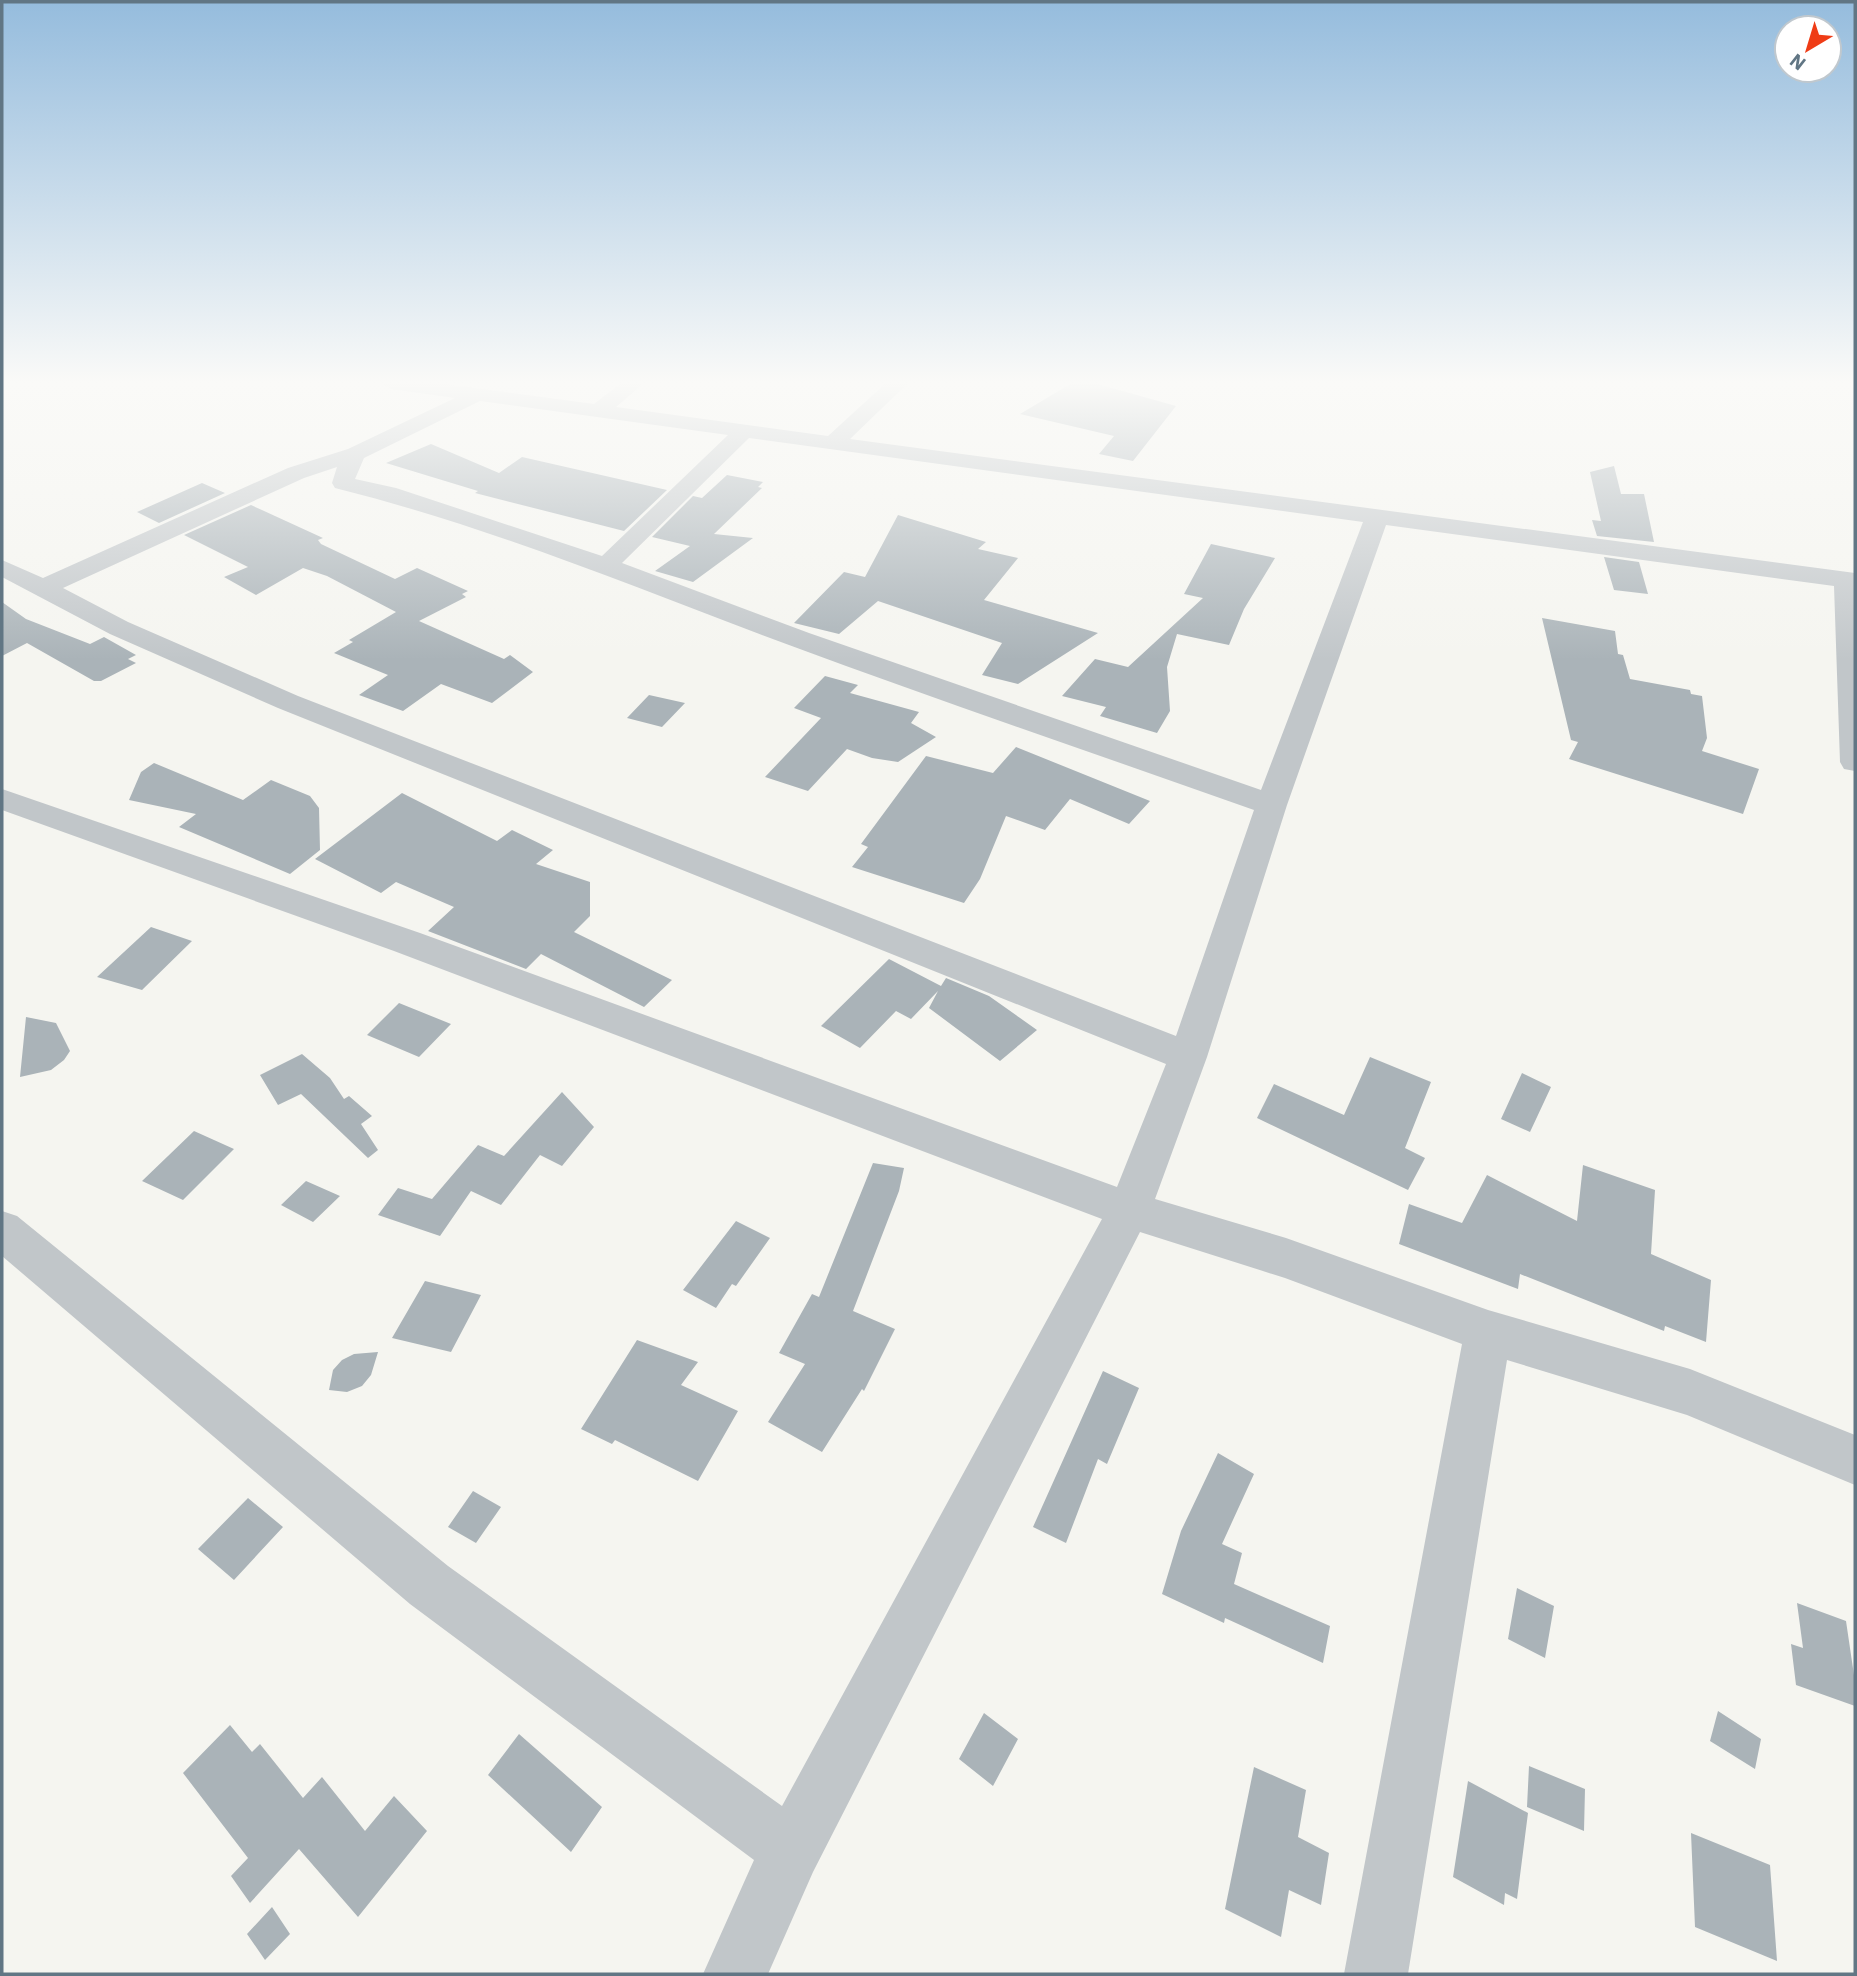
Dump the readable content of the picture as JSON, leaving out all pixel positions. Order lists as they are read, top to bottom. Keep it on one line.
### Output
{"north":"bottom left"}
